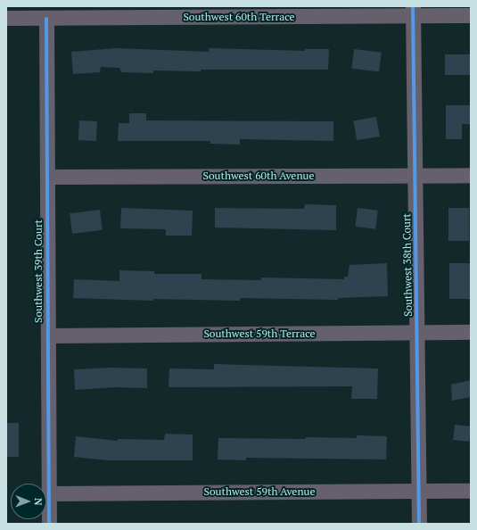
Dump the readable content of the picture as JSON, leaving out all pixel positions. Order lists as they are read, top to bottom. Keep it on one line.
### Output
{"streets":{"street":["Southwest 60th Terrace","Southwest 60th Avenue","Southwest 38th Court","Southwest 39th Court","Southwest 59th Terrace","Southwest 59th Avenue"]},"crossings":[["Southwest 60th Terrace","Southwest 38th Court"],["Southwest 60th Terrace","Southwest 39th Court"],["Southwest 60th Avenue","Southwest 38th Court"],["Southwest 60th Avenue","Southwest 39th Court"],["Southwest 38th Court","Southwest 59th Terrace"],["Southwest 38th Court","Southwest 59th Avenue"],["Southwest 39th Court","Southwest 59th Terrace"],["Southwest 39th Court","Southwest 59th Avenue"]],"north":"right"}
